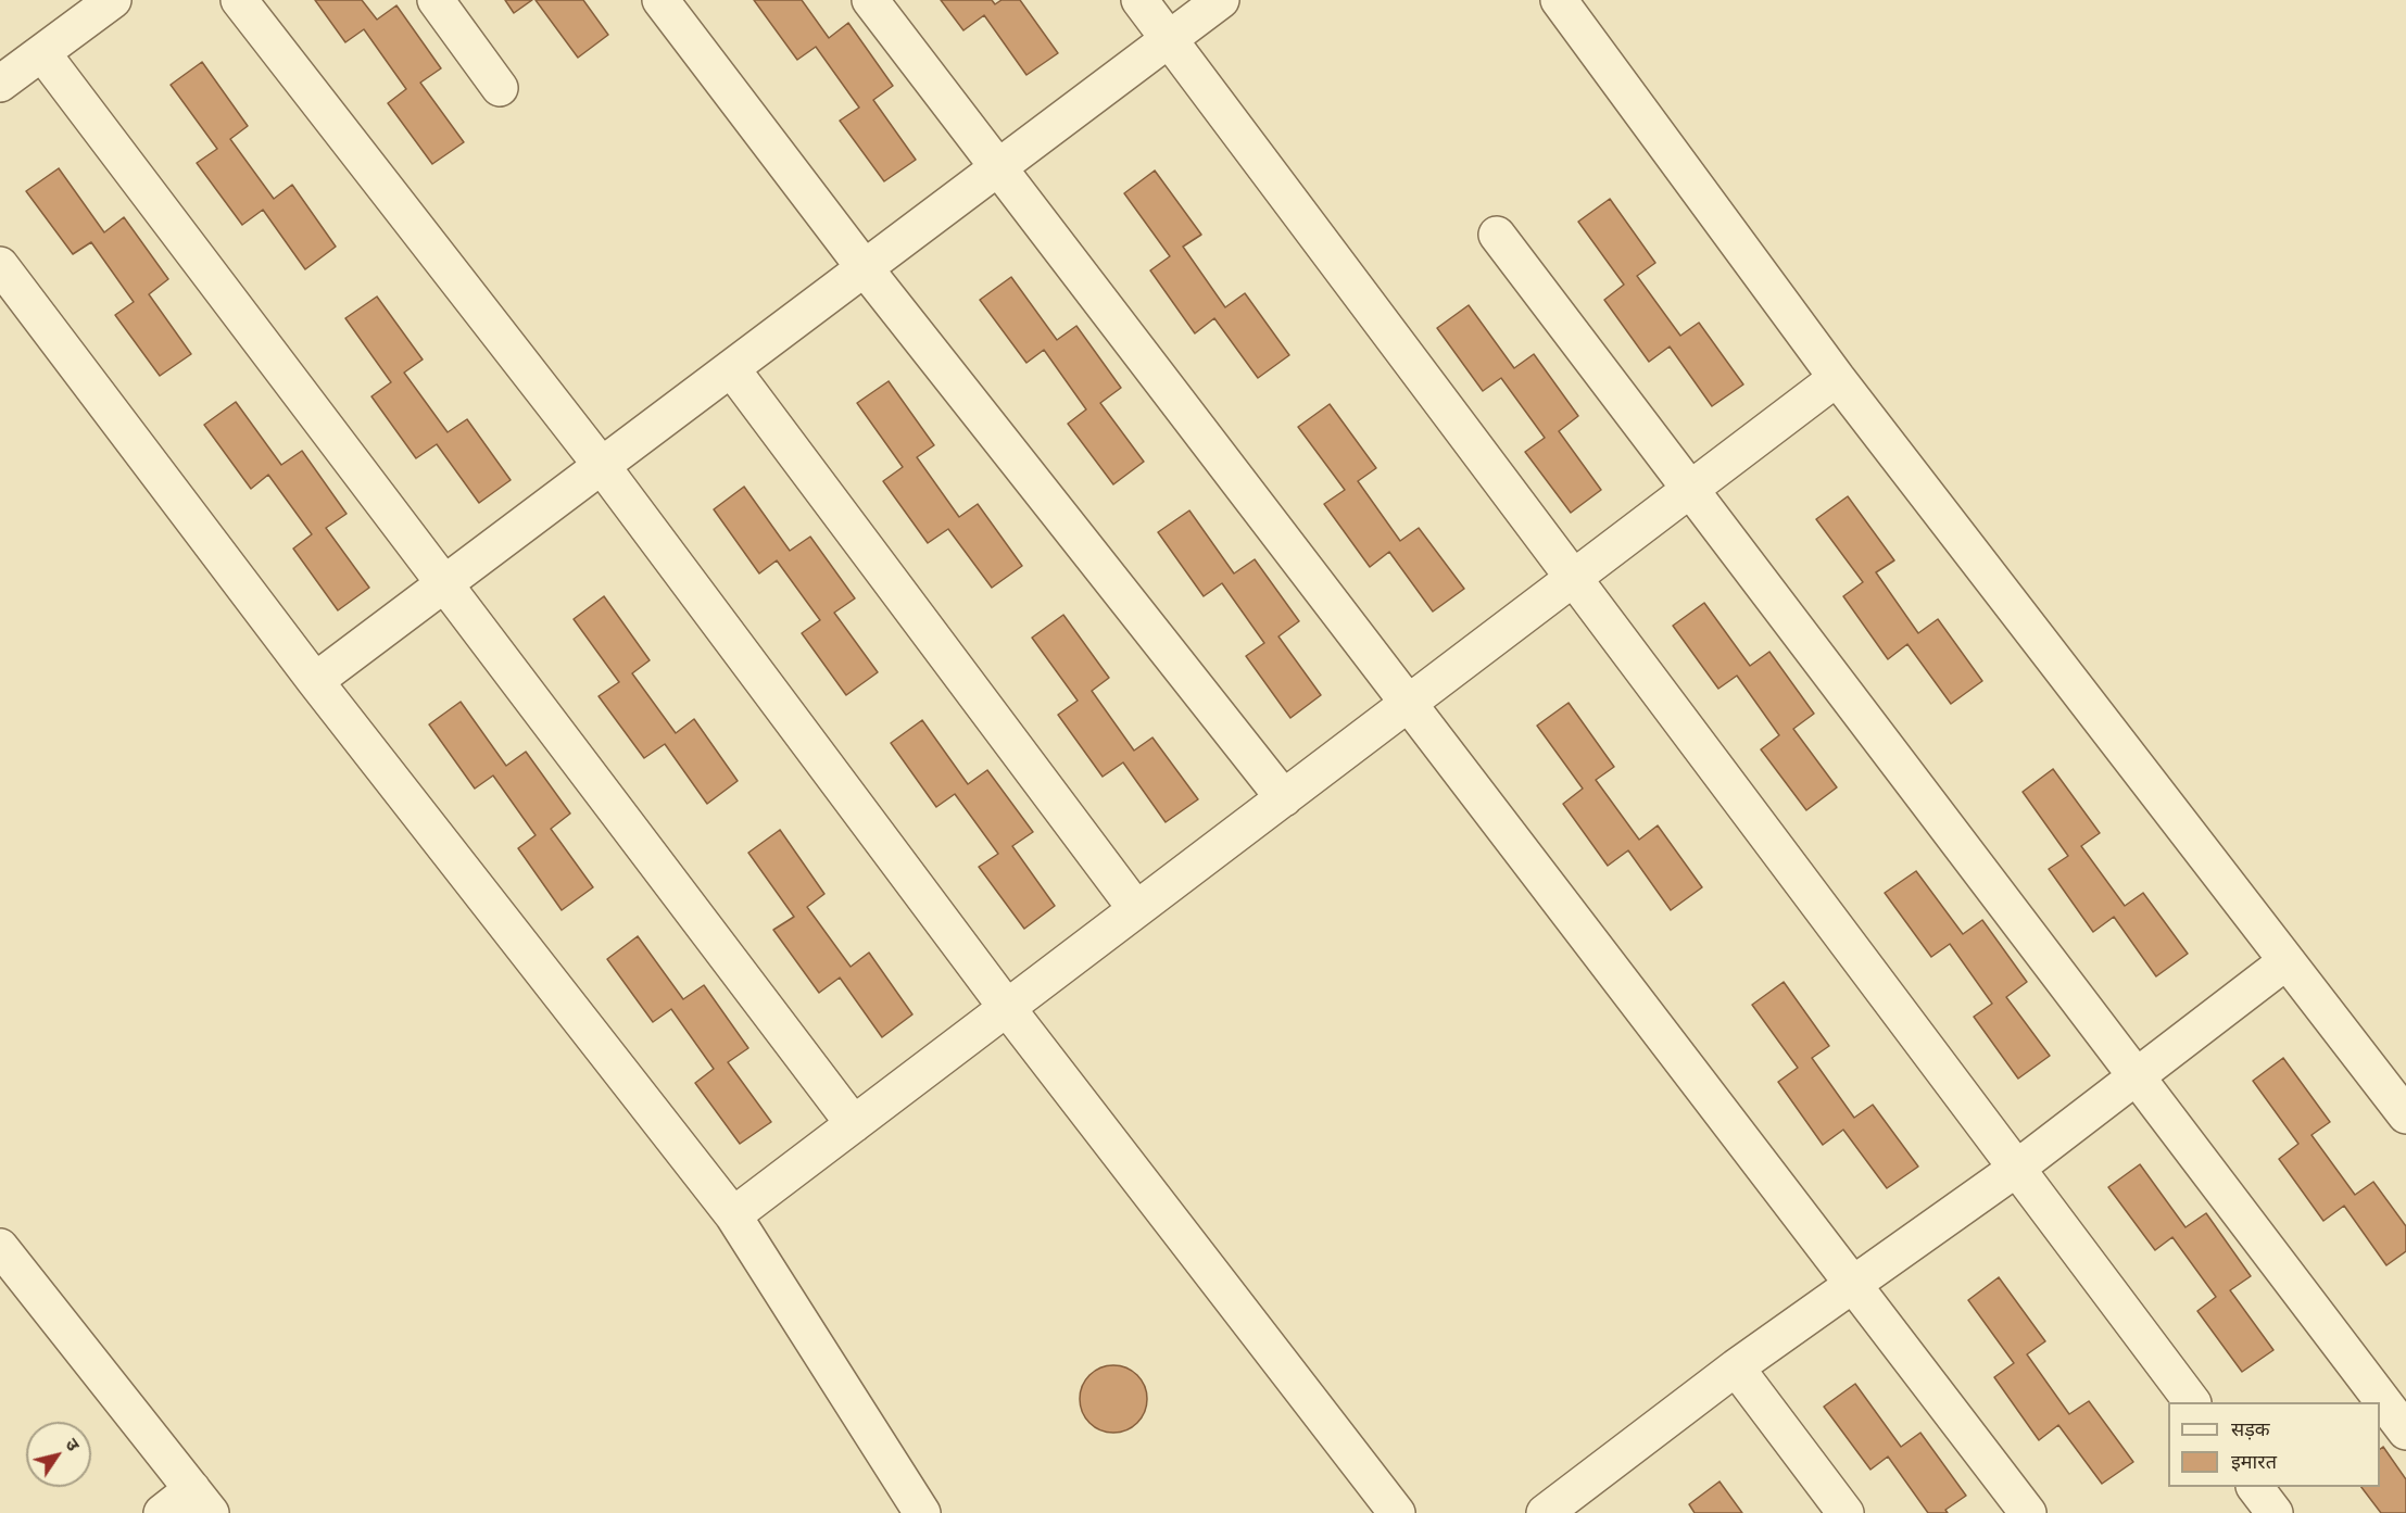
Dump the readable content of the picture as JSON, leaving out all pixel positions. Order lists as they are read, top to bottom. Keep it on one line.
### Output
{"legend":["सड़क","इमारत"],"north":"top right"}
